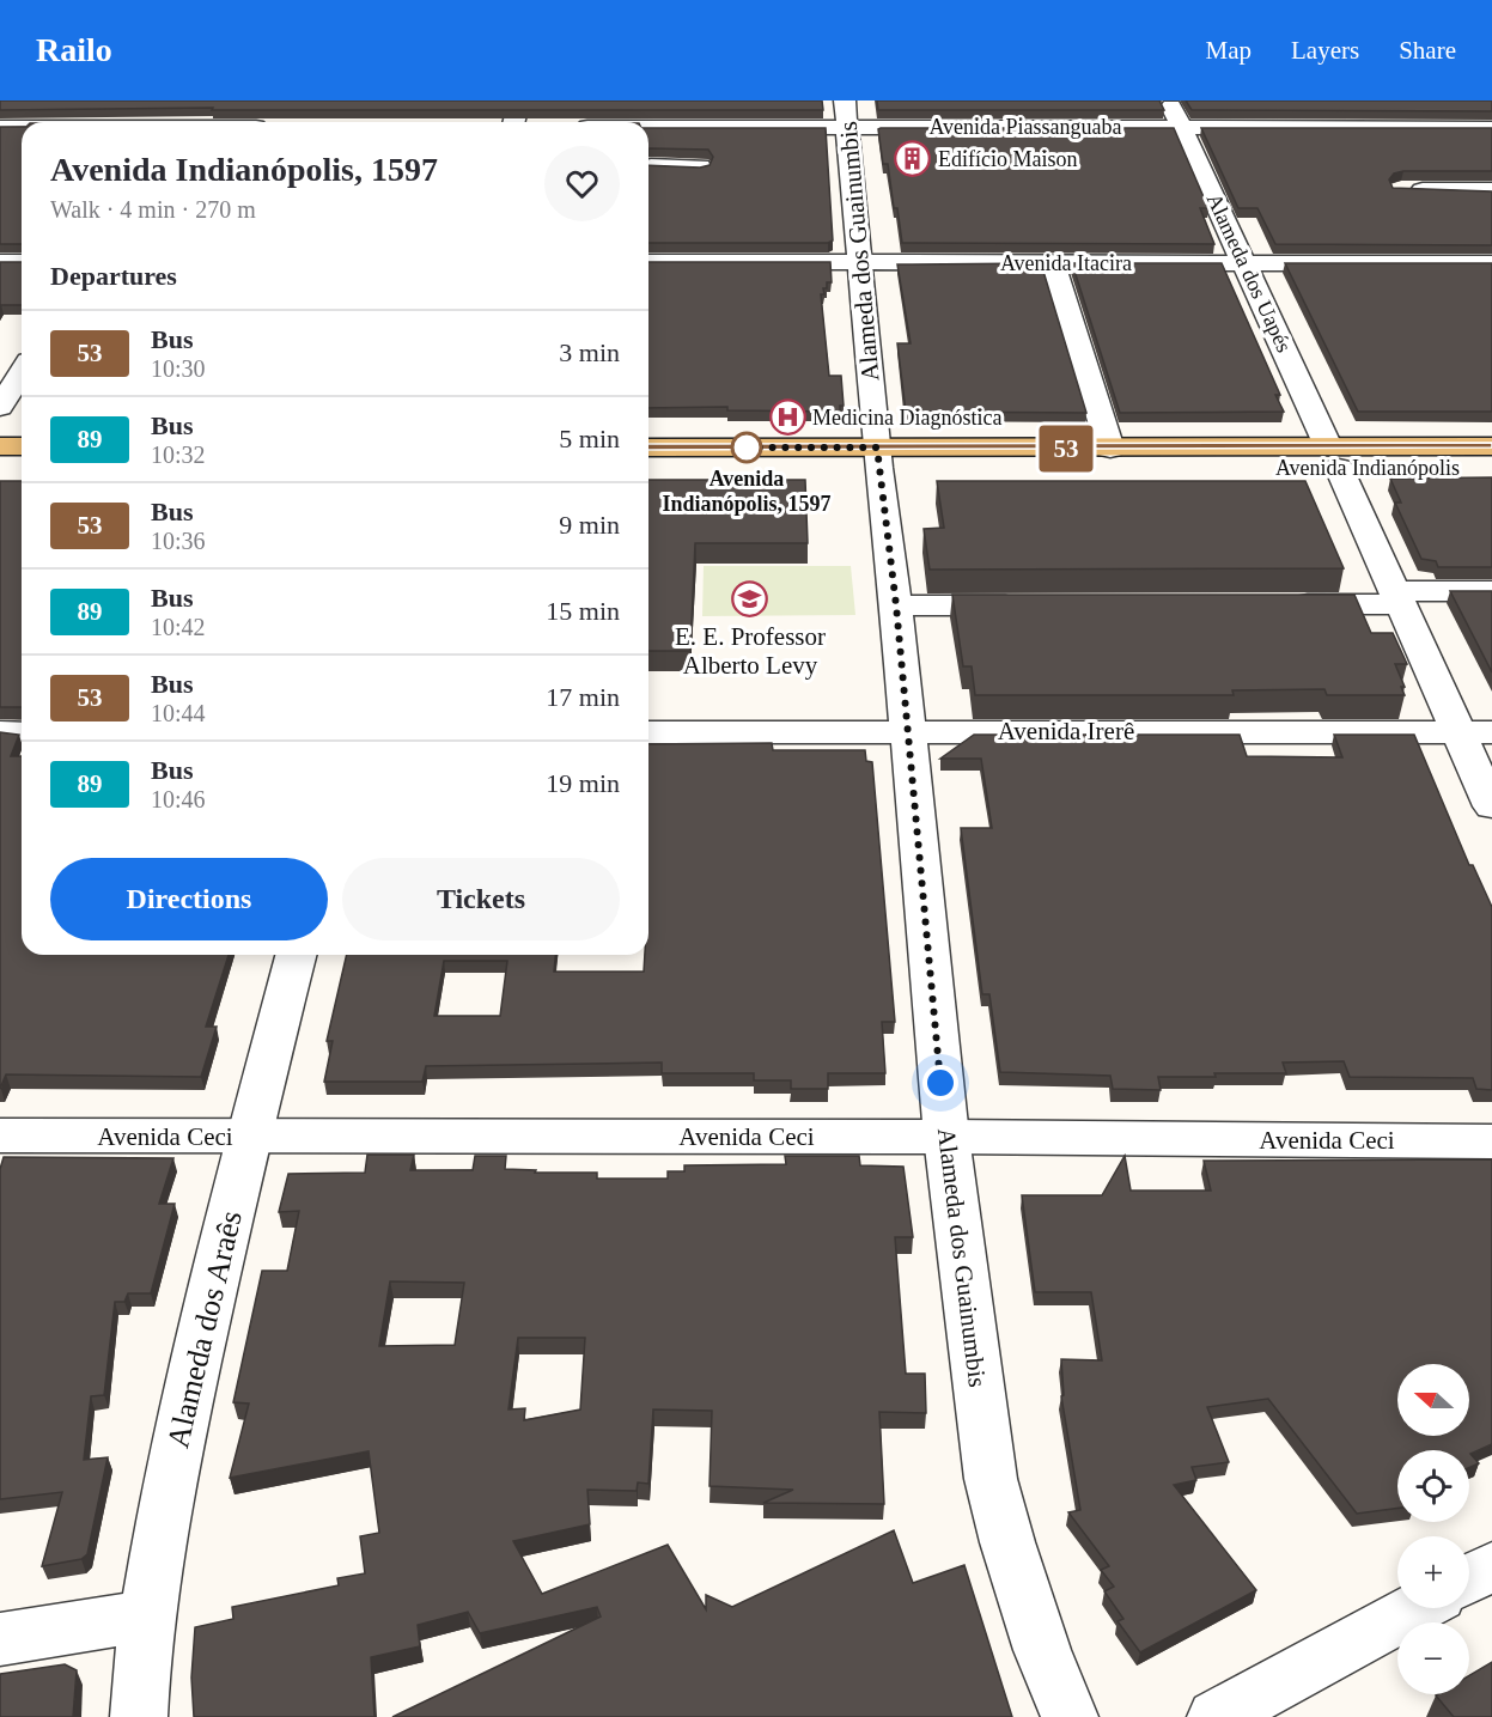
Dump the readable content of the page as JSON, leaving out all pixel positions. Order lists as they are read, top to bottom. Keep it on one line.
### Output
{"streets":{"main road":["Avenida Indianópolis"],"street":["Avenida Piassanguaba","Alameda dos Guainumbis","Avenida Itacira","Alameda dos Uapés","Avenida Irerê","Avenida Ceci","Alameda dos Araês"]},"crossings":[["Avenida Piassanguaba","Alameda dos Guainumbis"],["Avenida Piassanguaba","Alameda dos Uapés"],["Alameda dos Guainumbis","Avenida Itacira"],["Alameda dos Guainumbis","Avenida Indianópolis"],["Alameda dos Guainumbis","Avenida Irerê"],["Alameda dos Guainumbis","Avenida Ceci"],["Avenida Itacira","Alameda dos Uapés"],["Alameda dos Uapés","Avenida Indianópolis"],["Alameda dos Uapés","Avenida Irerê"],["Avenida Ceci","Alameda dos Araês"]],"places":{"building":["Edifício Maison"],"hospital":["Medicina Diagnóstica"],"other":["Avenida Indianópolis, 1597"],"school or university":["E. E. Professor Alberto Levy"]},"lines":["bus line 53"],"north":"left","page":{"header":"Railo","nav":["Map","Layers","Share"],"on_map":"53","heading":[["Avenida Indianópolis, 1597","Walk · 4 min · 270 m"],"Departures"],"list":[{"mark":"53","name":"Bus","note":"10:30","value":"3 min"},{"mark":"89","name":"Bus","note":"10:32","value":"5 min"},{"mark":"53","name":"Bus","note":"10:36","value":"9 min"},{"mark":"89","name":"Bus","note":"10:42","value":"15 min"},{"mark":"53","name":"Bus","note":"10:44","value":"17 min"},{"mark":"89","name":"Bus","note":"10:46","value":"19 min"}],"buttons":["Directions","Tickets"],"map_buttons":["+","−"]}}
